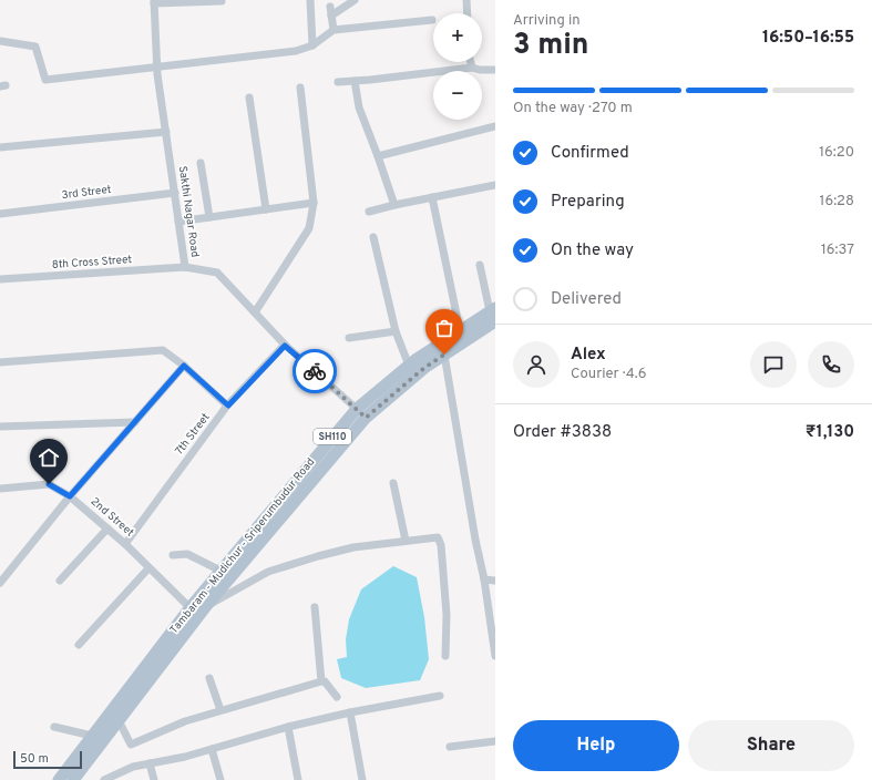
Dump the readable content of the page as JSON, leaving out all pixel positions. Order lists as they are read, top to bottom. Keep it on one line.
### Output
{"streets":{"main road":["SH110","Tambaram - Mudichur - Sriperumbudur Road"],"street":["3rd Street","Sakthi Nagar Road","8th Cross Street","7th Street","2nd Street"]},"crossings":[["3rd Street","Sakthi Nagar Road"],["Sakthi Nagar Road","8th Cross Street"],["Sakthi Nagar Road","7th Street"],["Sakthi Nagar Road","Tambaram - Mudichur - Sriperumbudur Road"],["7th Street","2nd Street"],["2nd Street","Tambaram - Mudichur - Sriperumbudur Road"]],"scale_bar":"50 m","page":{"heading":["3 min","Arriving in","16:50–16:55"],"panel":["Alex","Courier · 4.6","Order #3838","₹1,130"],"map_buttons":["+","−"],"bar":"On the way · 270 m","list":[["Confirmed","16:20"],["Preparing","16:28"],["On the way","16:37"],"Delivered"],"buttons":["Help","Share"],"scale":"50 m"}}
